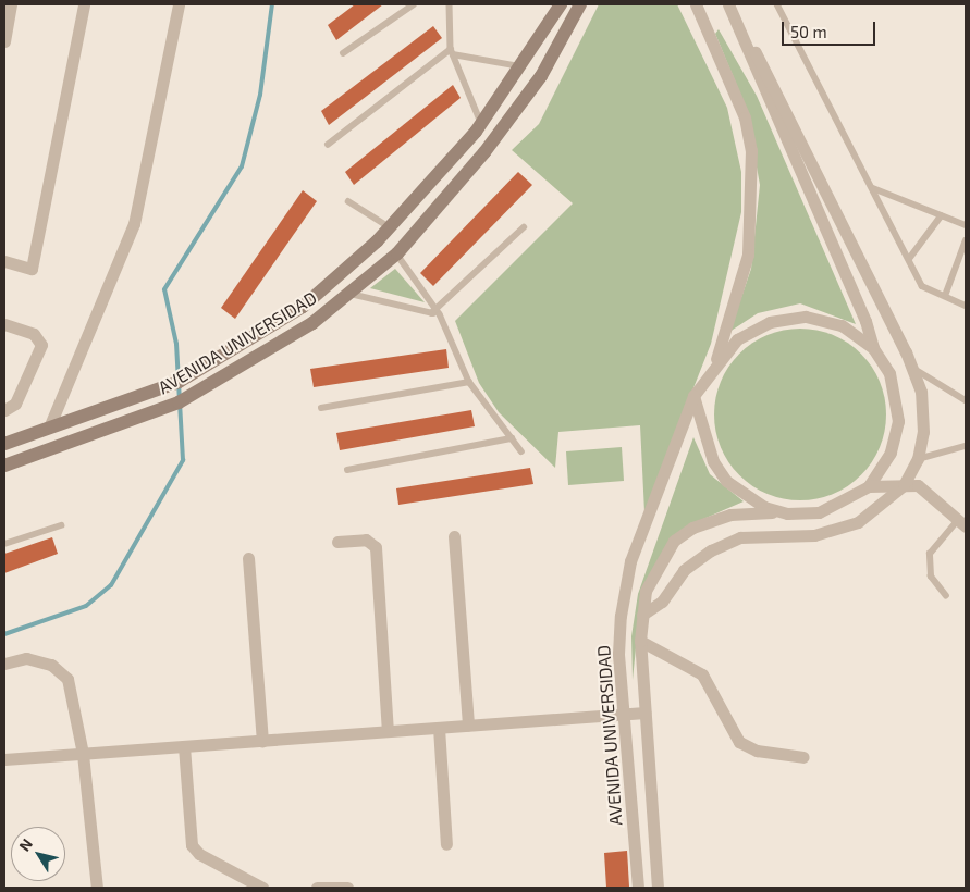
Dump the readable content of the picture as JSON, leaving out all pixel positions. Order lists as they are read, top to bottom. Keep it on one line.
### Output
{"streets":{"street":["AVENIDA UNIVERSIDAD"]},"scale_bar":"50 m","north":"top left"}
